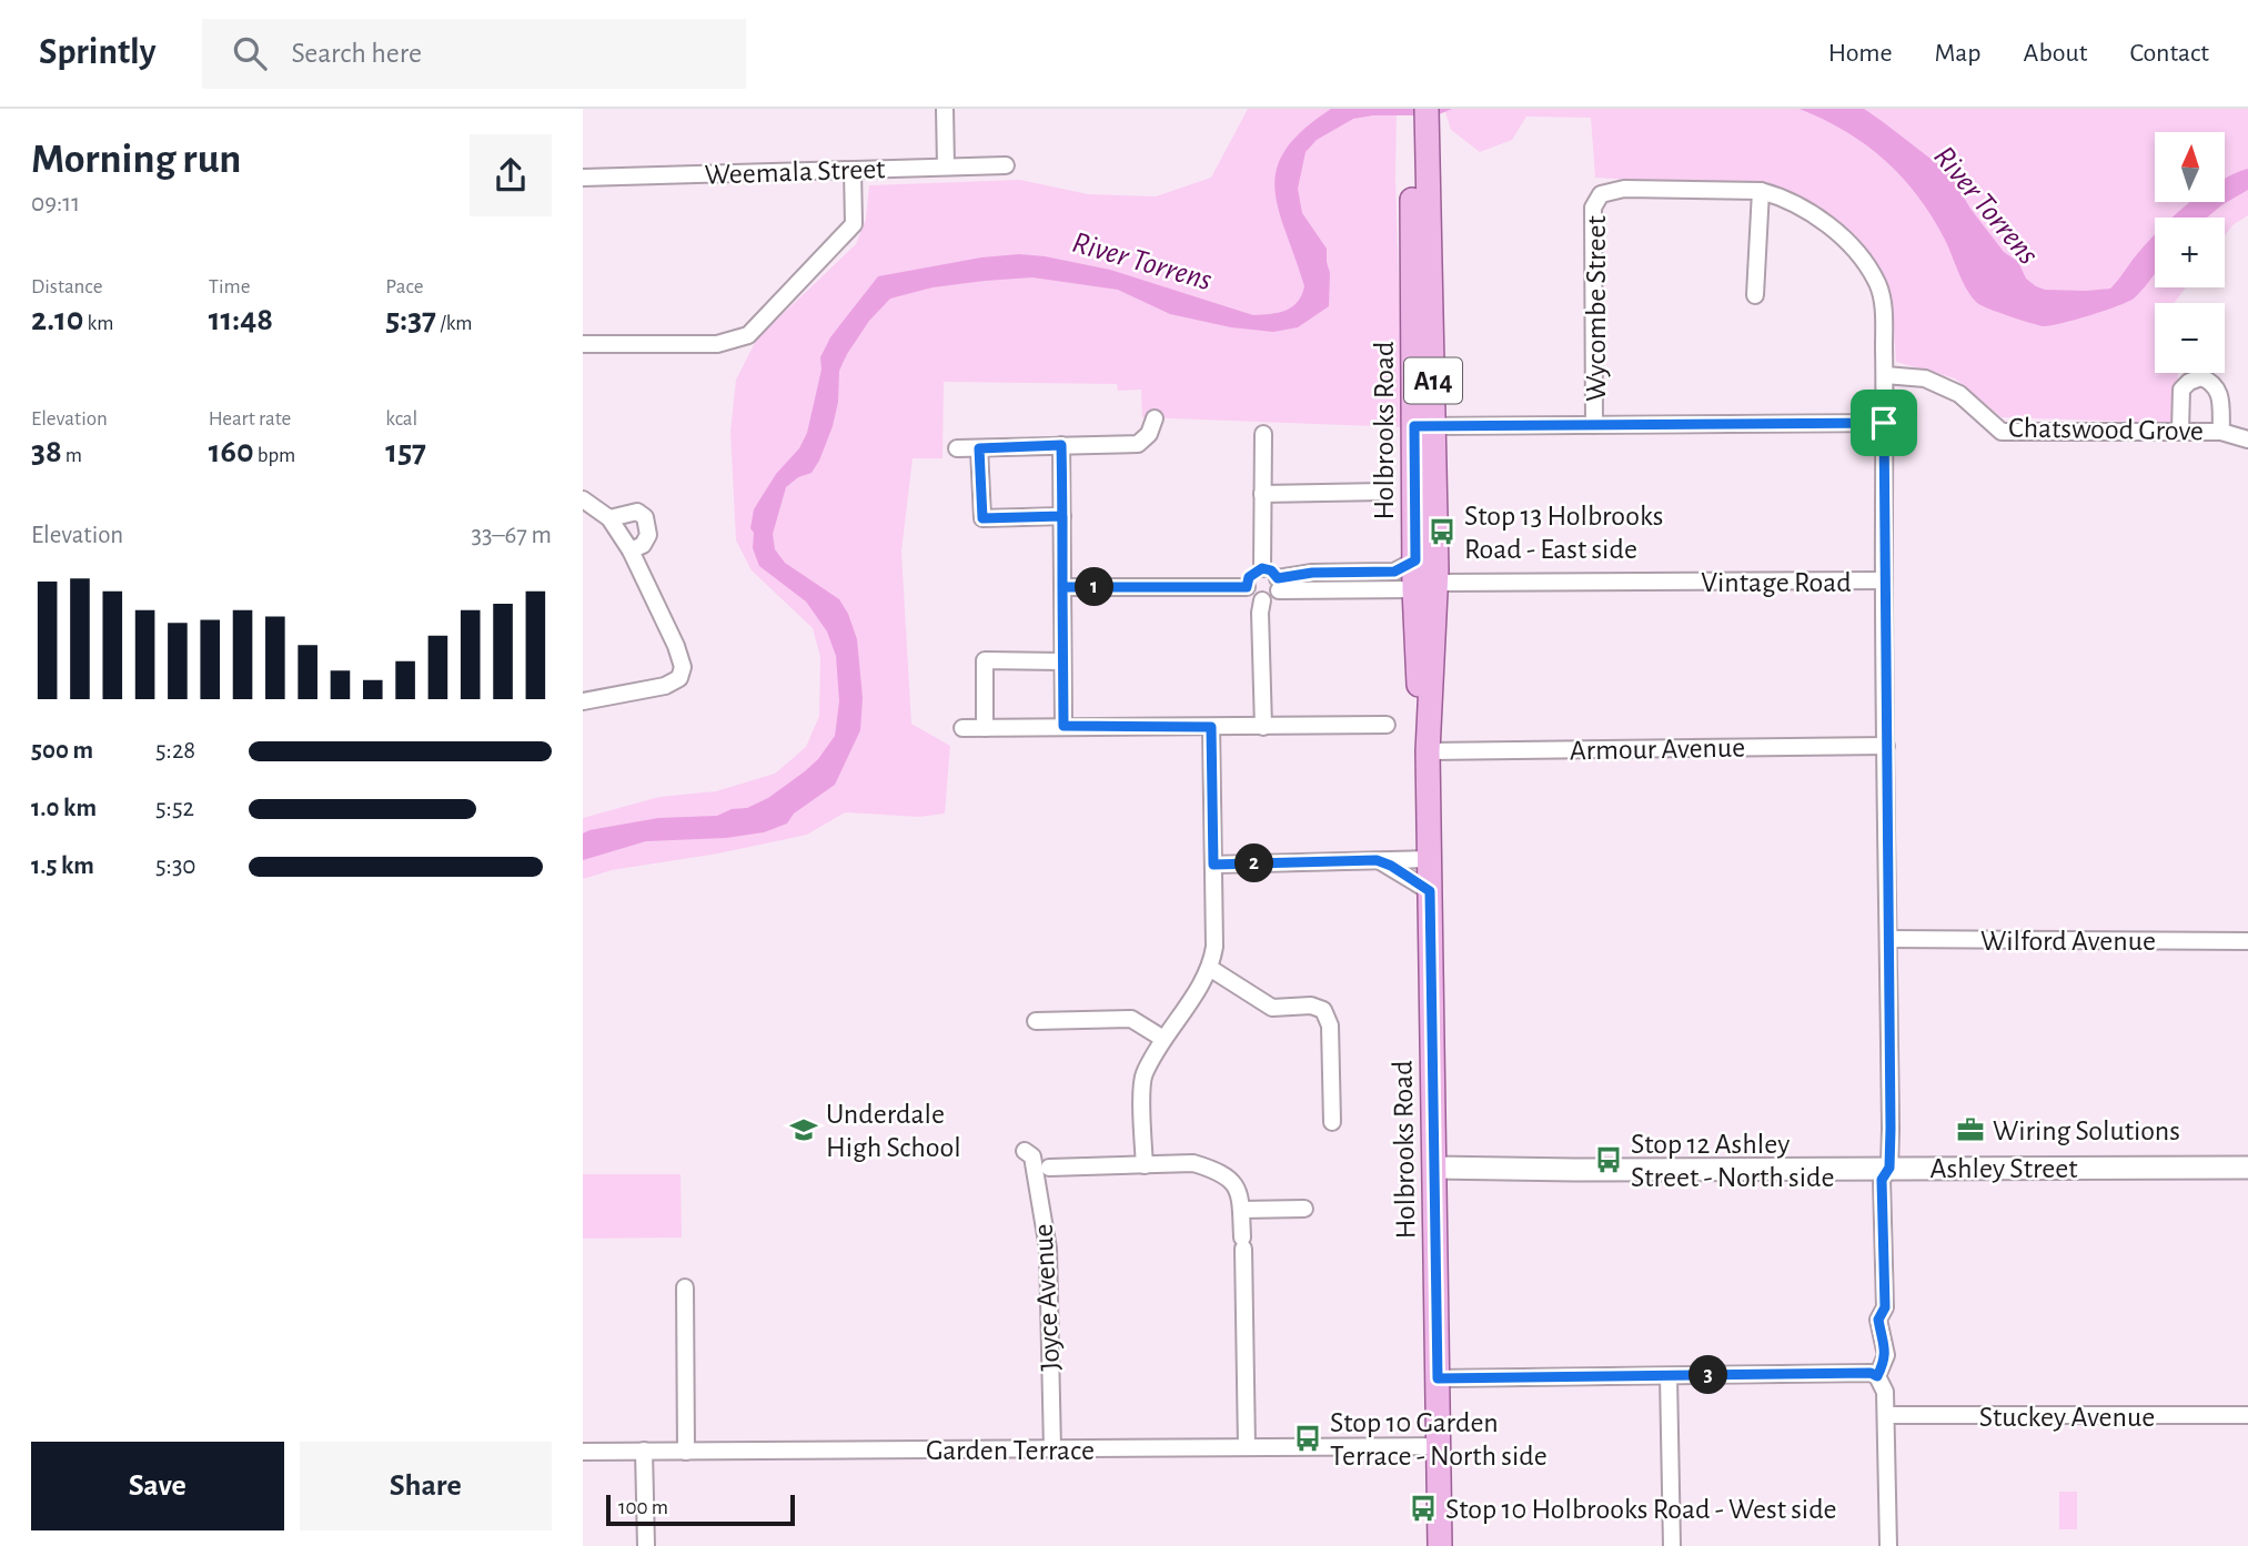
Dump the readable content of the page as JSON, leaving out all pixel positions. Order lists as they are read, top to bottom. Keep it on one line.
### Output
{"streets":{"main road":["A14","Holbrooks Road"],"street":["Weemala Street","Wycombe Street","Chatswood Grove","Vintage Road","Armour Avenue","Wilford Avenue","Ashley Street","Joyce Avenue","Stuckey Avenue","Garden Terrace"]},"crossings":[["Holbrooks Road","Vintage Road"],["Holbrooks Road","Armour Avenue"],["Holbrooks Road","Ashley Street"],["Holbrooks Road","Garden Terrace"],["Joyce Avenue","Garden Terrace"]],"water":["River Torrens"],"places":{"bus stop":["Stop 13 Holbrooks Road - East side","Stop 12 Ashley Street - North side","Stop 10 Garden Terrace - North side","Stop 10 Holbrooks Road - West side"],"school or university":["Underdale High School"],"office":["Wiring Solutions"]},"scale_bar":"100 m","north":"top","page":{"header":"Sprintly","search":"Search here","nav":["Home","Map","About","Contact"],"heading":["Morning run","09:11"],"map_buttons":["+","−"],"stats":[["Distance","2.10 km"],["Time","11:48"],["Pace","5:37 /km"],["Elevation","38 m"],["Heart rate","160 bpm"],["kcal","157"]],"chart":["Elevation","33–67 m"],"pins":["1","2","3"],"list":[{"name":"500 m","note":"5:28"},{"name":"1.0 km","note":"5:52"},{"name":"1.5 km","note":"5:30"}],"buttons":["Save","Share"],"scale":"100 m"}}
